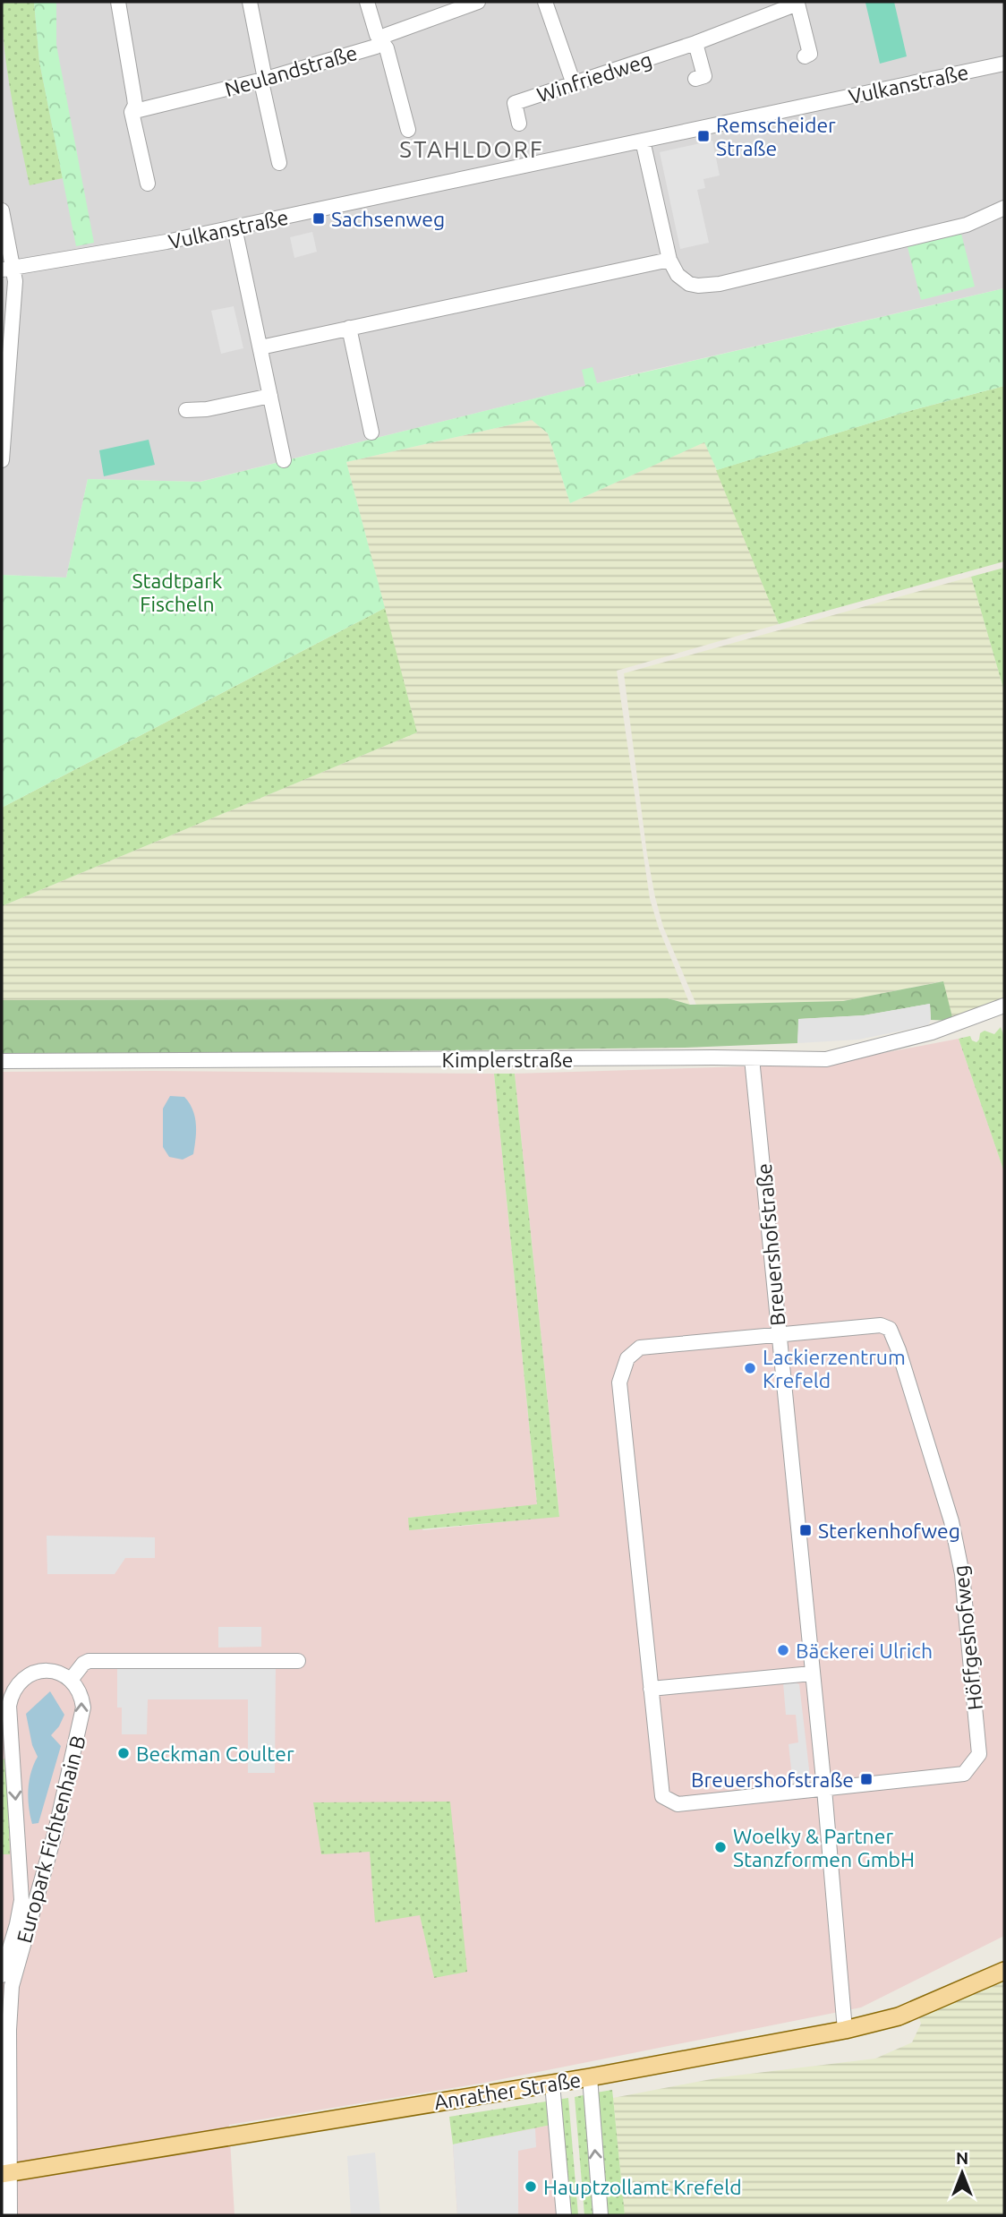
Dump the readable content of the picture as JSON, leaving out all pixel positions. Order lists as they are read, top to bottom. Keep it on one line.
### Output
{"streets":{"main road":["Anrather Straße"],"street":["Neulandstraße","Winfriedweg","Vulkanstraße","Kimplerstraße","Breuershofstraße","Höffgeshofweg","Europark Fichtenhain B"]},"crossings":[["Kimplerstraße","Breuershofstraße"],["Breuershofstraße","Höffgeshofweg"],["Breuershofstraße","Anrather Straße"],["Europark Fichtenhain B","Anrather Straße"]],"districts":["STAHLDORF"],"parks":["Stadtpark Fischeln"],"places":{"transit":["Remscheider Straße","Sachsenweg","Sterkenhofweg","Breuershofstraße"],"other":["Lackierzentrum Krefeld","Bäckerei Ulrich","Beckman Coulter","Woelky & Partner Stanzformen GmbH","Hauptzollamt Krefeld"]},"north":"top"}
